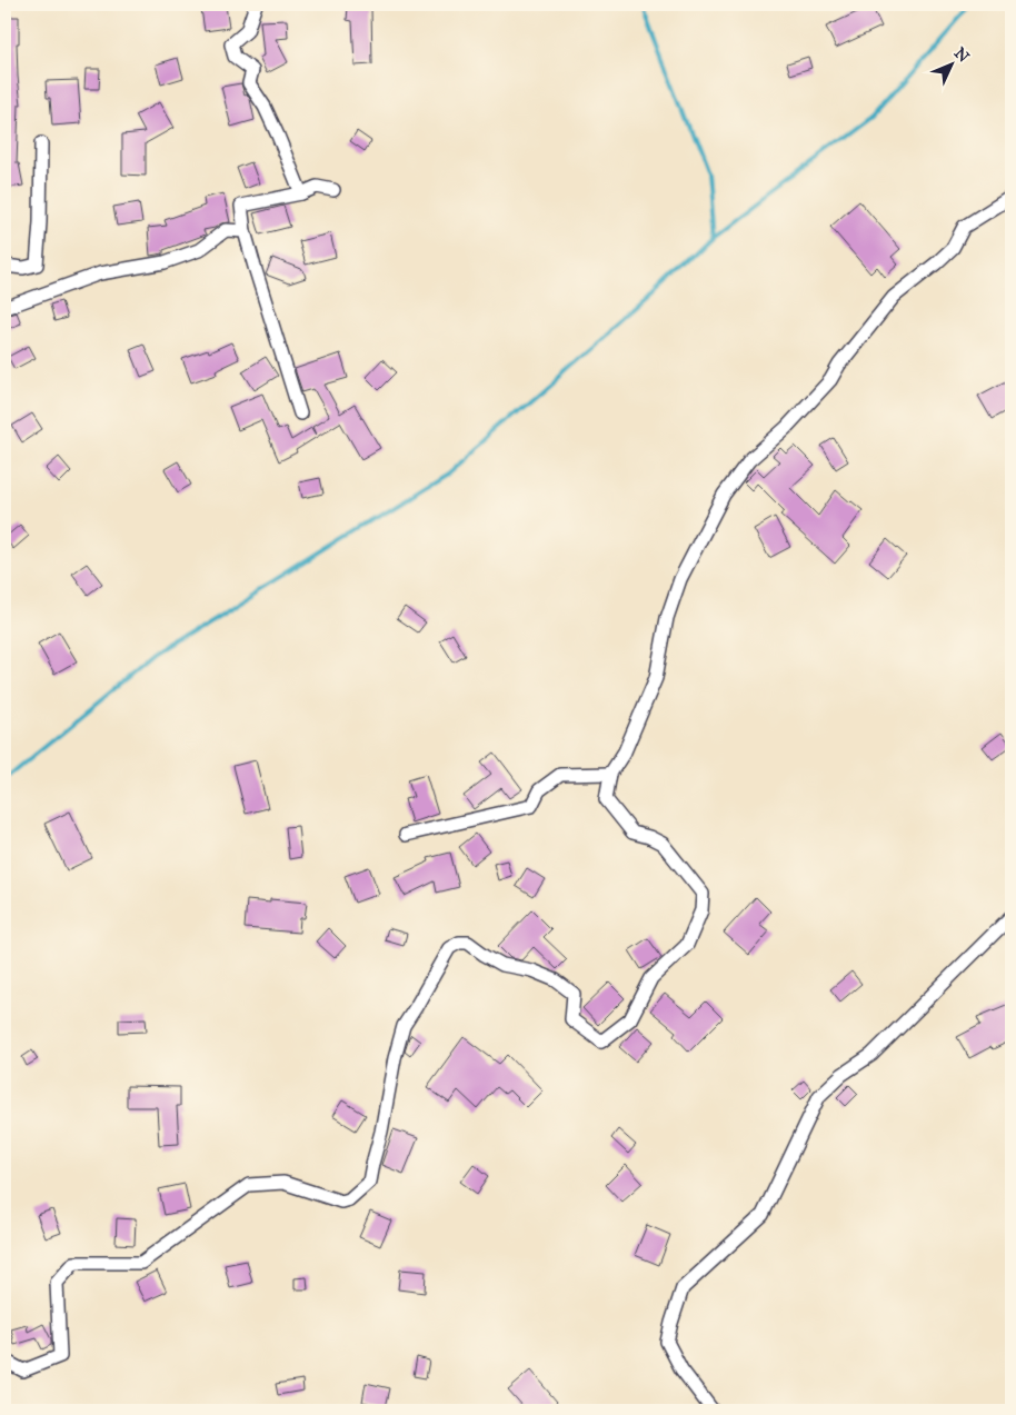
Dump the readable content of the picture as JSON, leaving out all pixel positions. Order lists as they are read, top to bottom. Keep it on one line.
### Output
{"north":"top right"}
